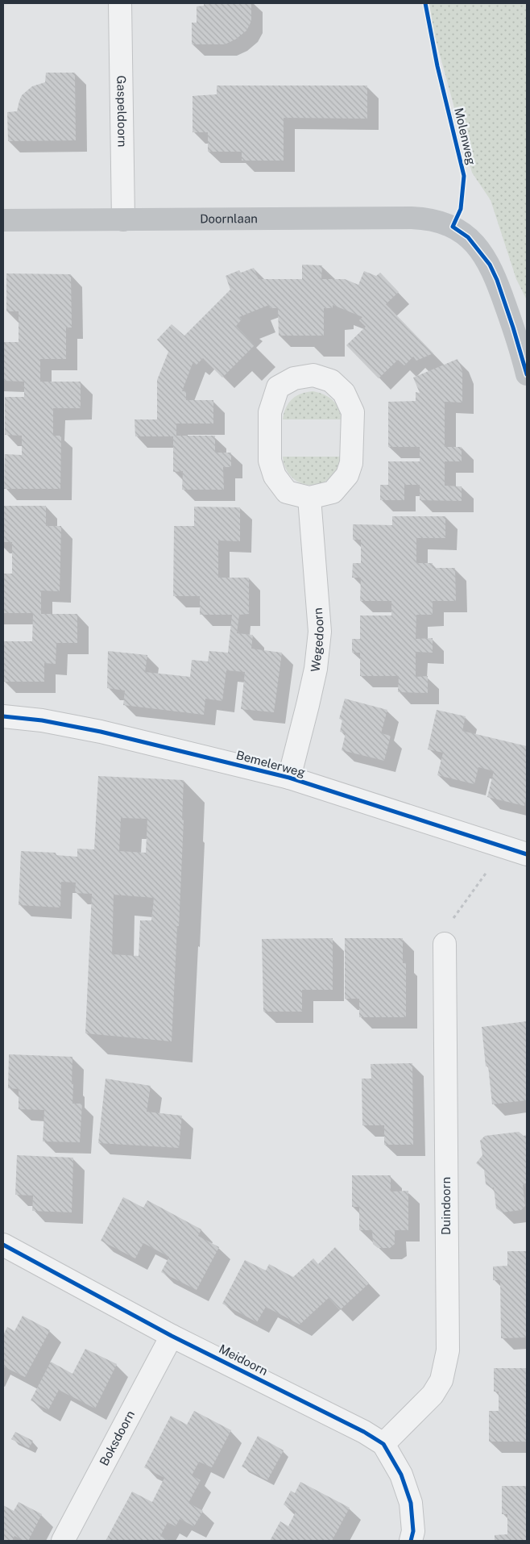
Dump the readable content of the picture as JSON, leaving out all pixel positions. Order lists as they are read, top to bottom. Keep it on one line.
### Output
{"streets":{"street":["Gaspeldoorn","Doornlaan","Wegedoorn","Bemelerweg","Duindoorn","Meidoorn","Boksdoorn"],"cycle path":["Molenweg"]},"crossings":[["Gaspeldoorn","Doornlaan"],["Wegedoorn","Bemelerweg"],["Duindoorn","Meidoorn"],["Meidoorn","Boksdoorn"]]}
